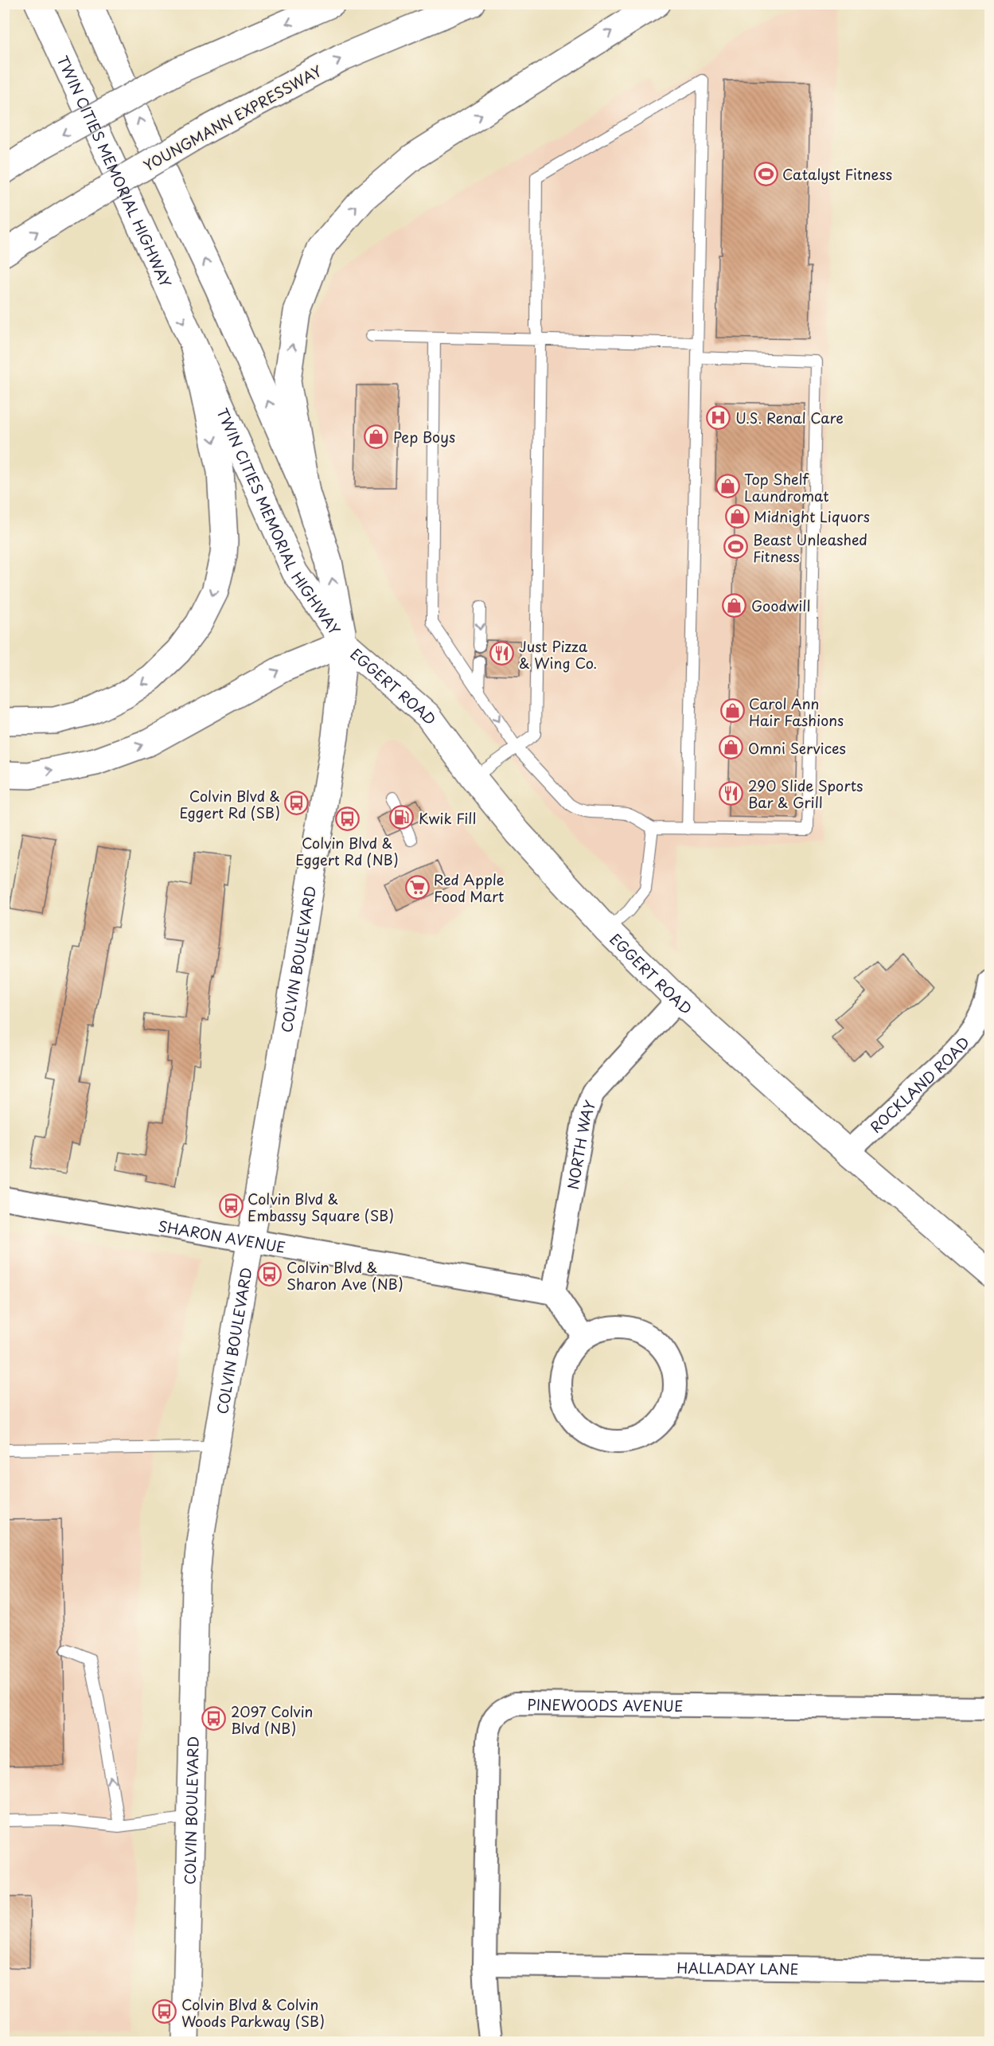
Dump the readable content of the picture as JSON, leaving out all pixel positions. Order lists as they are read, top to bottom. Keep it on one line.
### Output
{"streets":{"main road":["YOUNGMANN EXPRESSWAY","TWIN CITIES MEMORIAL HIGHWAY","EGGERT ROAD","COLVIN BOULEVARD"],"street":["ROCKLAND ROAD","NORTH WAY","SHARON AVENUE","PINEWOODS AVENUE","HALLADAY LANE"]},"crossings":[["TWIN CITIES MEMORIAL HIGHWAY","EGGERT ROAD"],["TWIN CITIES MEMORIAL HIGHWAY","COLVIN BOULEVARD"],["EGGERT ROAD","COLVIN BOULEVARD"],["EGGERT ROAD","ROCKLAND ROAD"],["EGGERT ROAD","NORTH WAY"],["COLVIN BOULEVARD","SHARON AVENUE"],["NORTH WAY","SHARON AVENUE"],["PINEWOODS AVENUE","HALLADAY LANE"]],"places":{"sports":["Catalyst Fitness","Beast Unleashed Fitness"],"hospital":["U.S. Renal Care"],"shop":["Pep Boys","Top Shelf Laundromat","Midnight Liquors","Goodwill","Carol Ann Hair Fashions","Omni Services"],"restaurant":["Just Pizza & Wing Co.","290 Slide Sports Bar & Grill"],"bus stop":["Colvin Blvd & Eggert Rd (SB)","Colvin Blvd & Eggert Rd (NB)","Colvin Blvd & Embassy Square (SB)","Colvin Blvd & Sharon Ave (NB)","2097 Colvin Blvd (NB)","Colvin Blvd & Colvin Woods Parkway (SB)"],"fuel station":["Kwik Fill"],"supermarket":["Red Apple Food Mart"]}}
